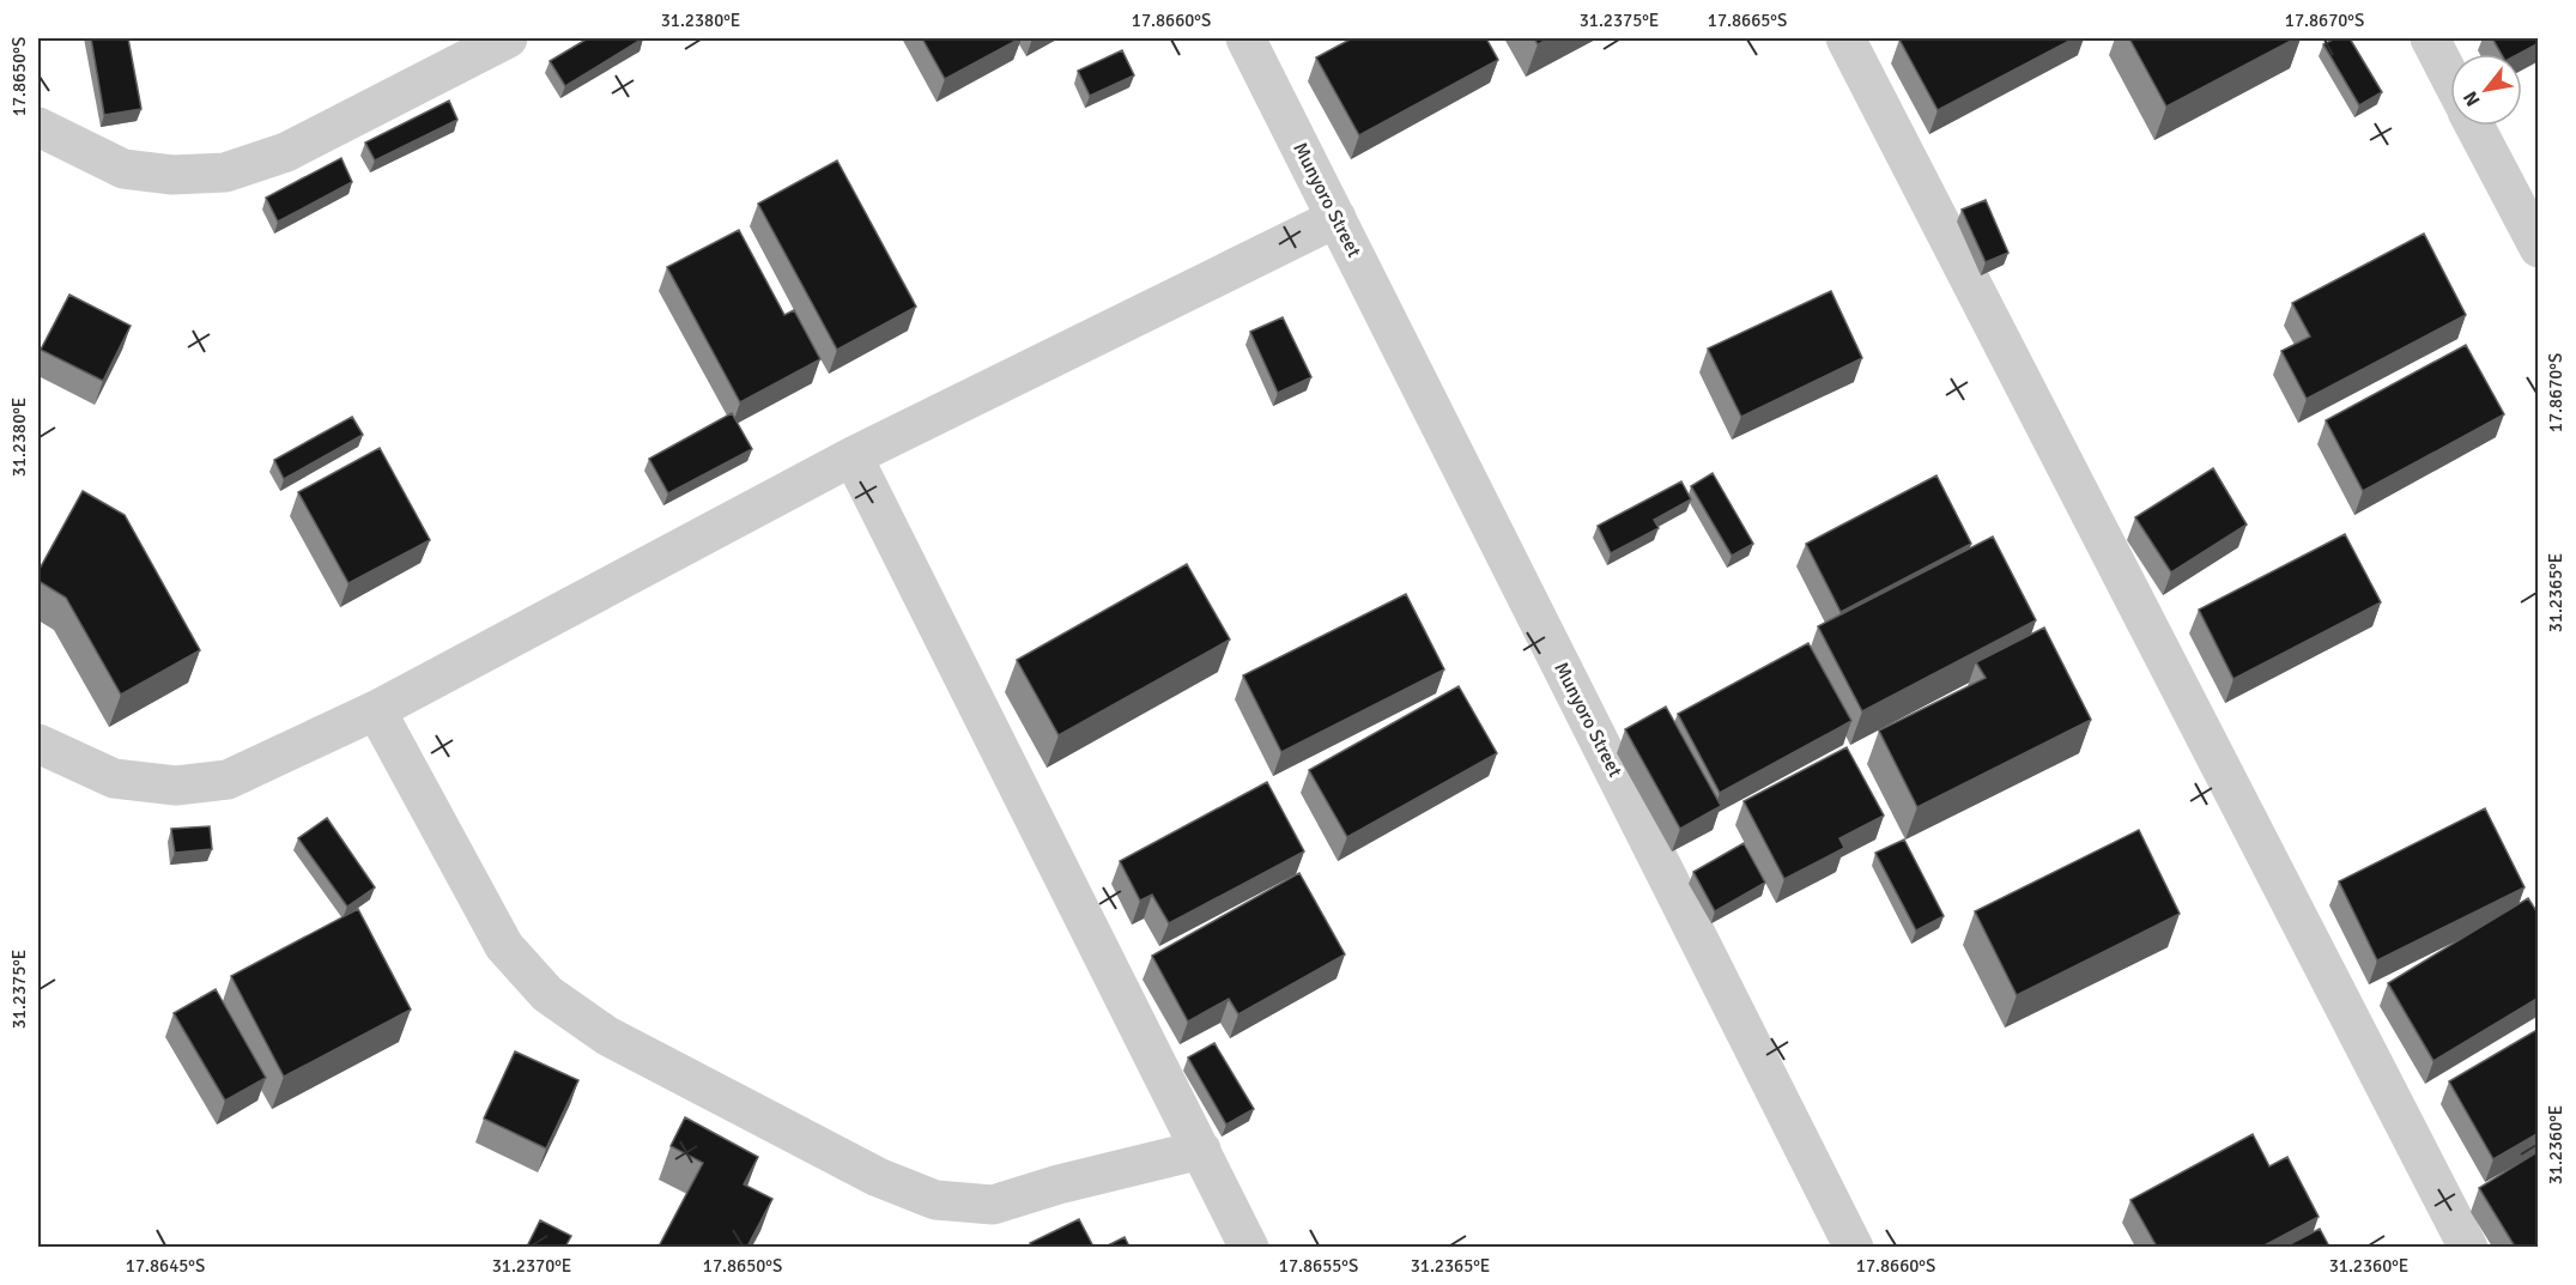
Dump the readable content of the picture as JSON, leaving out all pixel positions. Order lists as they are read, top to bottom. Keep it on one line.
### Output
{"streets":{"street":["Munyoro Street"]},"north":"bottom left","coordinates":["31.2380°E","17.8660°S","31.2375°E","17.8665°S","17.8670°S","17.8650°S","31.2365°E","31.2360°E","17.8645°S","31.2370°E","17.8655°S"]}
